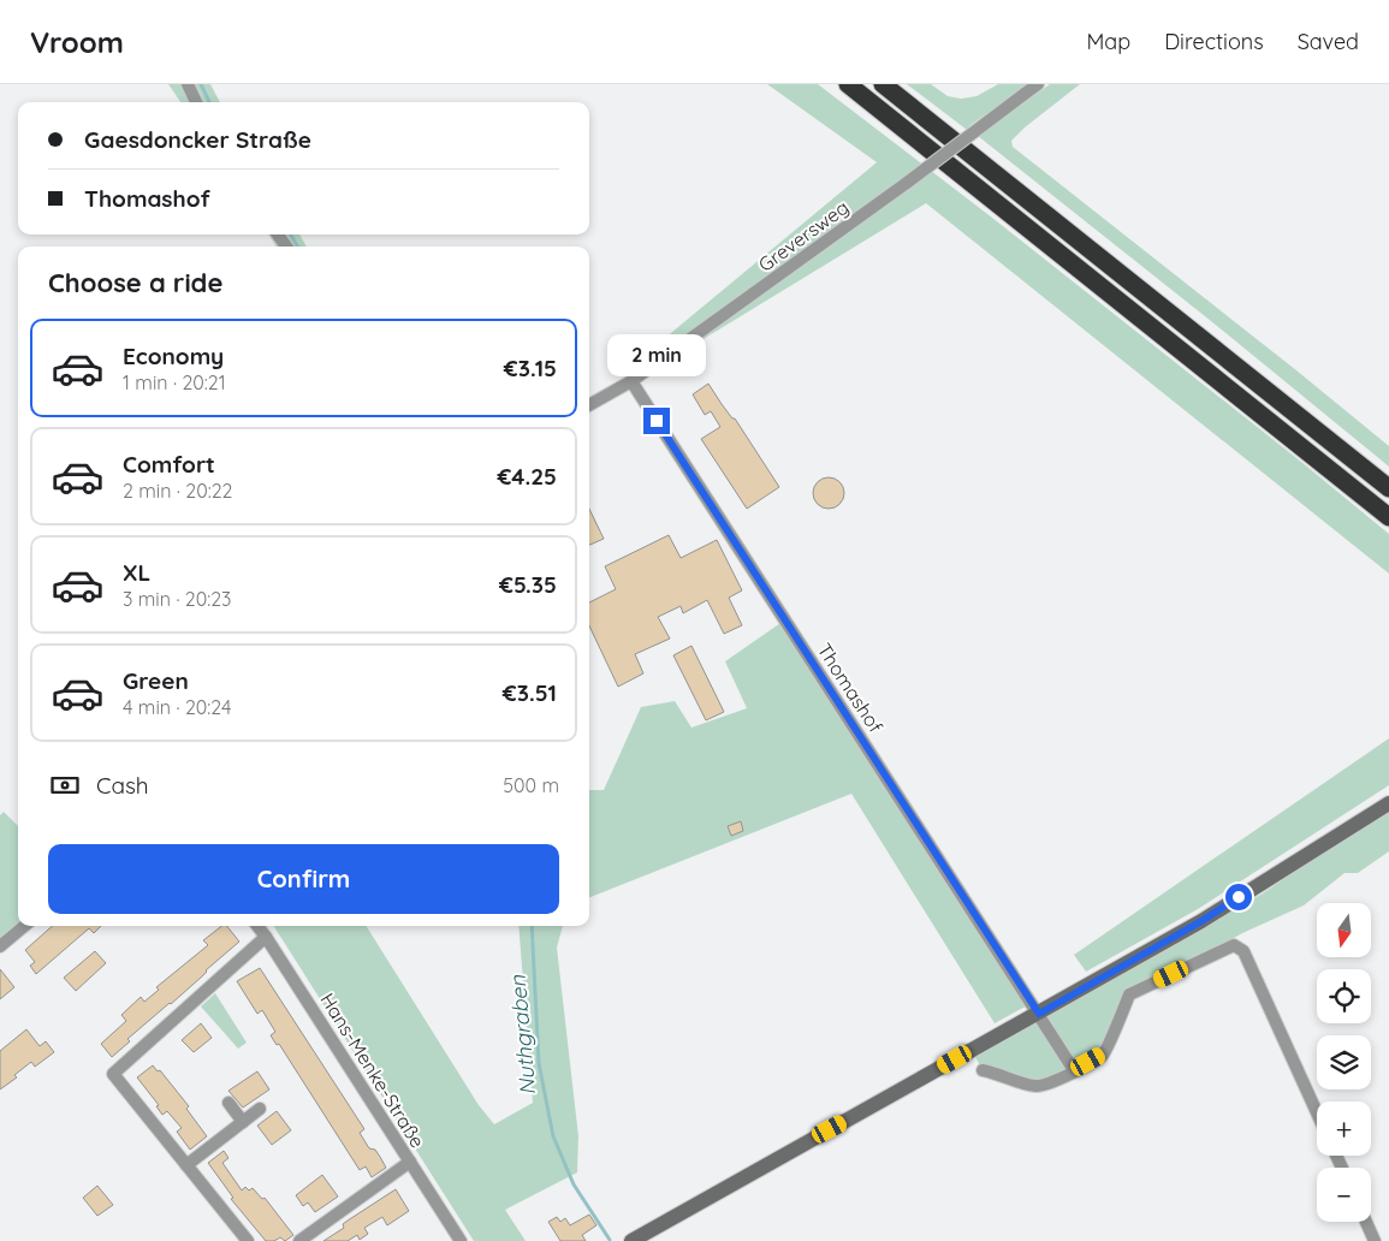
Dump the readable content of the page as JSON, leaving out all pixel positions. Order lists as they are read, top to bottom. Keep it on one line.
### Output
{"streets":{"street":["Greversweg","Thomashof","Hans-Menke-Straße"]},"crossings":[["Greversweg","Thomashof"]],"water":["Nuthgraben"],"north":"bottom","page":{"header":"Vroom","nav":["Map","Directions","Saved"],"banner":["Gaesdoncker Straße","Thomashof"],"heading":"Choose a ride","list":[{"name":"Economy","note":"1 min · 20:21","value":"€3.15"},{"name":"Comfort","note":"2 min · 20:22","value":"€4.25"},{"name":"XL","note":"3 min · 20:23","value":"€5.35"},{"name":"Green","note":"4 min · 20:24","value":"€3.51"}],"bubble":"2 min","pay":["Cash","500 m"],"buttons":"Confirm","map_buttons":["+","−"]}}
